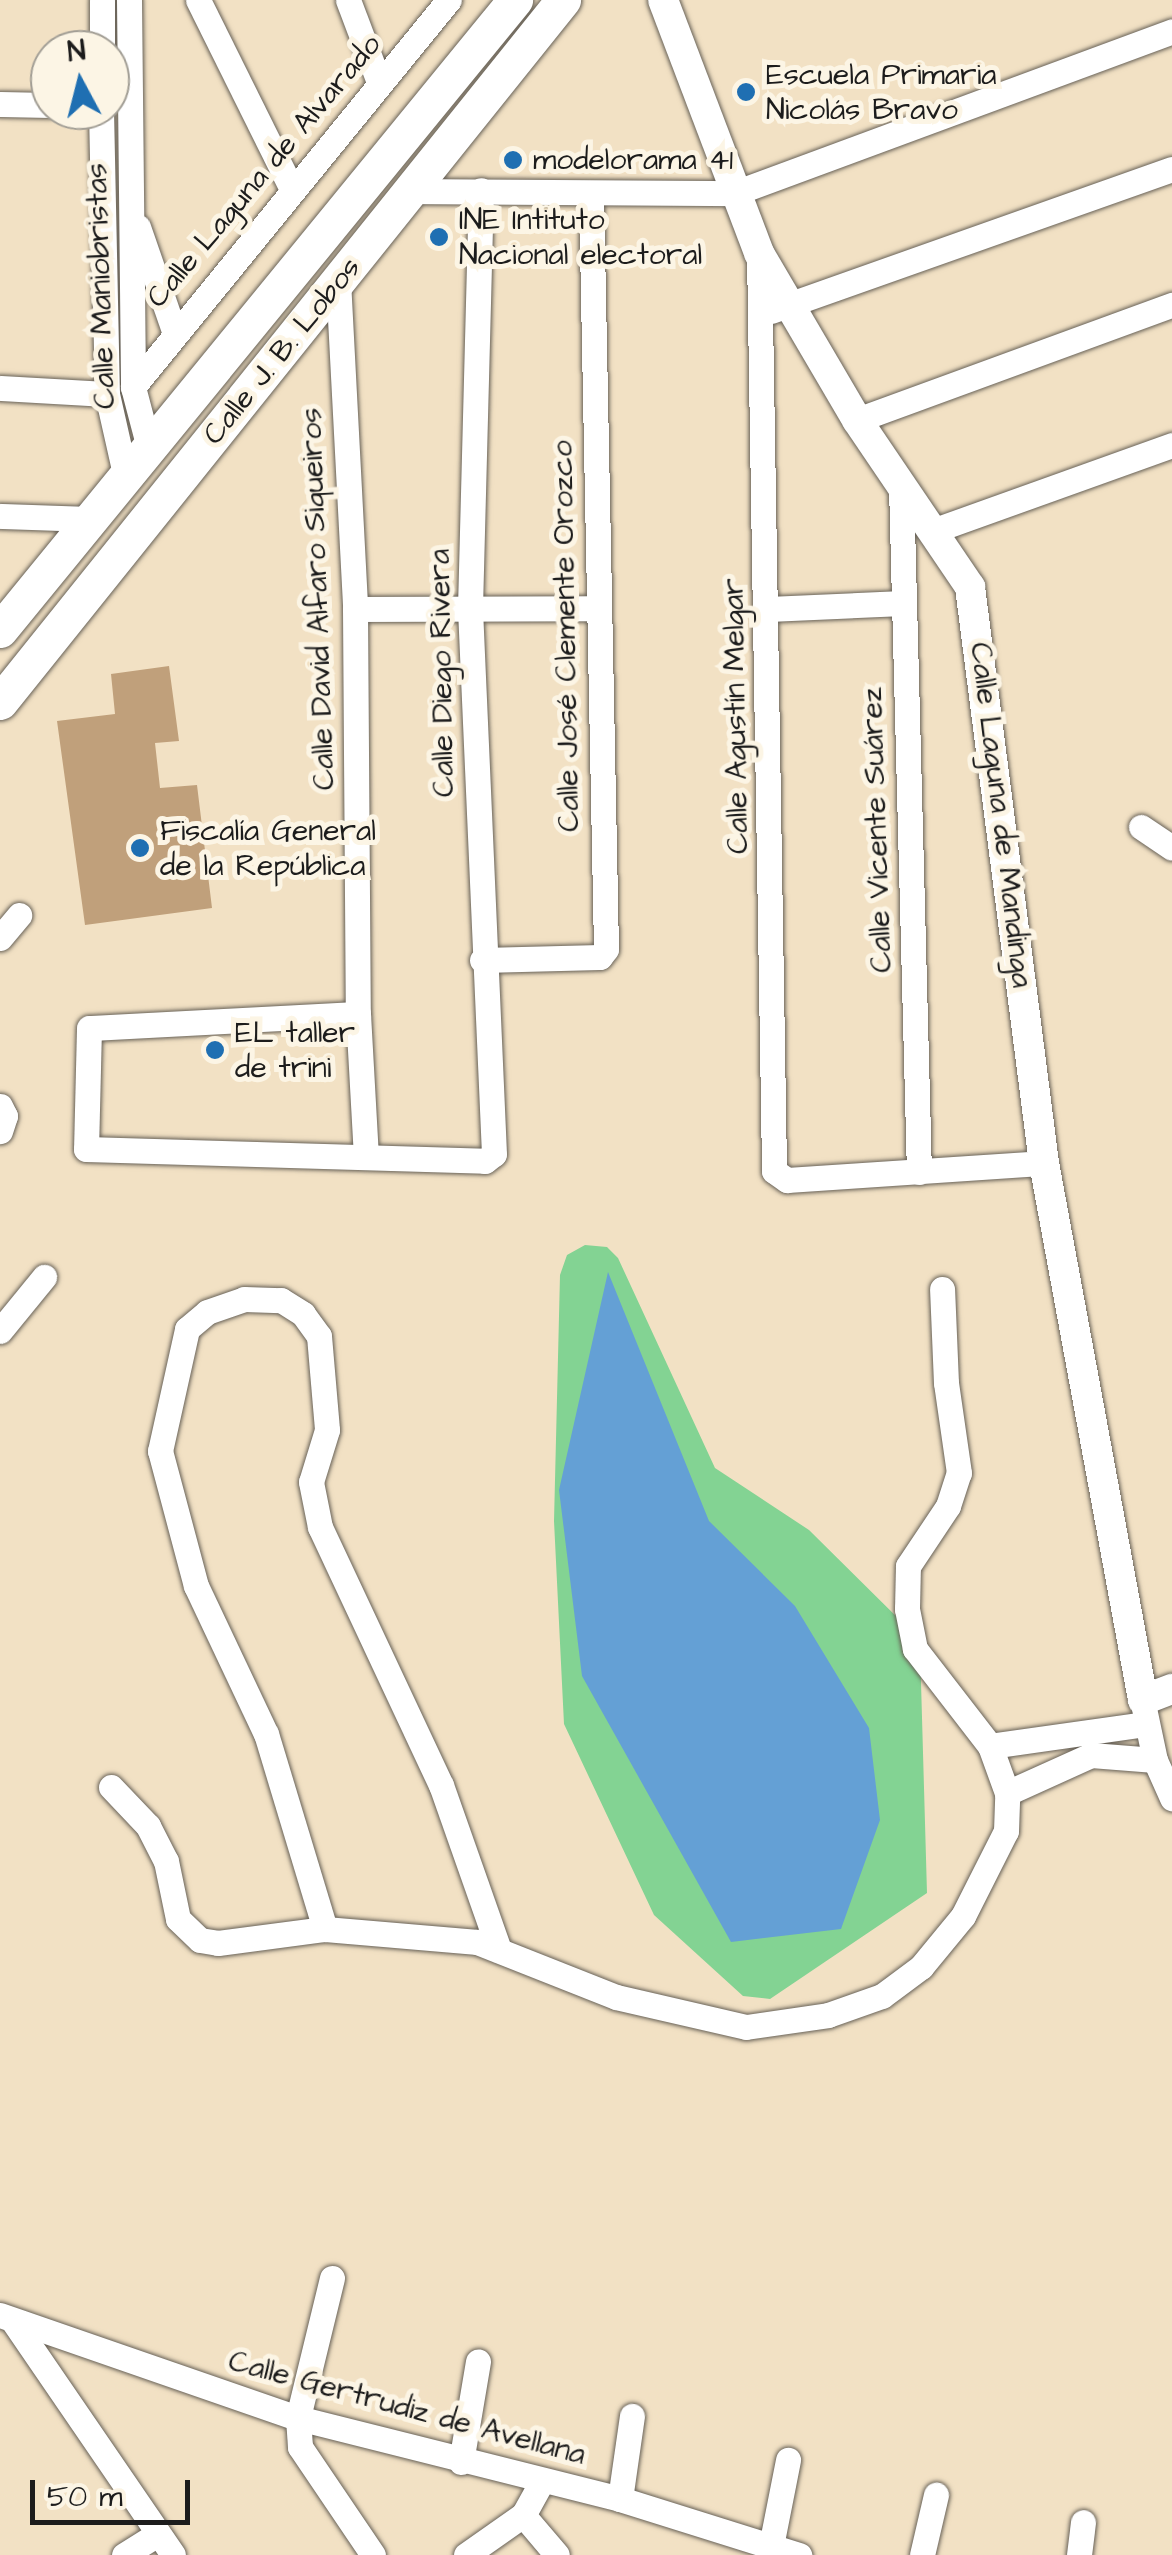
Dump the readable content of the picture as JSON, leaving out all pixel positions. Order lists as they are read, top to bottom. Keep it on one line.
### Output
{"streets":{"main road":["Calle J. B. Lobos"],"street":["Calle Laguna de Alvarado","Calle Maniobristas","Calle David Alfaro Siqueiros","Calle José Clemente Orozco","Calle Diego Rivera","Calle Agustín Melgar","Calle Laguna de Mandinga","Calle Vicente Suárez","Calle Gertrudiz de Avellana"]},"crossings":[["Calle Laguna de Alvarado","Calle Maniobristas"],["Calle Maniobristas","Calle J. B. Lobos"],["Calle J. B. Lobos","Calle David Alfaro Siqueiros"],["Calle David Alfaro Siqueiros","Calle Diego Rivera"],["Calle José Clemente Orozco","Calle Diego Rivera"],["Calle Agustín Melgar","Calle Laguna de Mandinga"],["Calle Agustín Melgar","Calle Vicente Suárez"],["Calle Laguna de Mandinga","Calle Vicente Suárez"]],"places":["Escuela Primaria Nicolás Bravo","modelorama 41","INE Intituto Nacional electoral","Fiscalía General de la República","EL taller de trini"],"scale_bar":"50 m","north":"top"}
